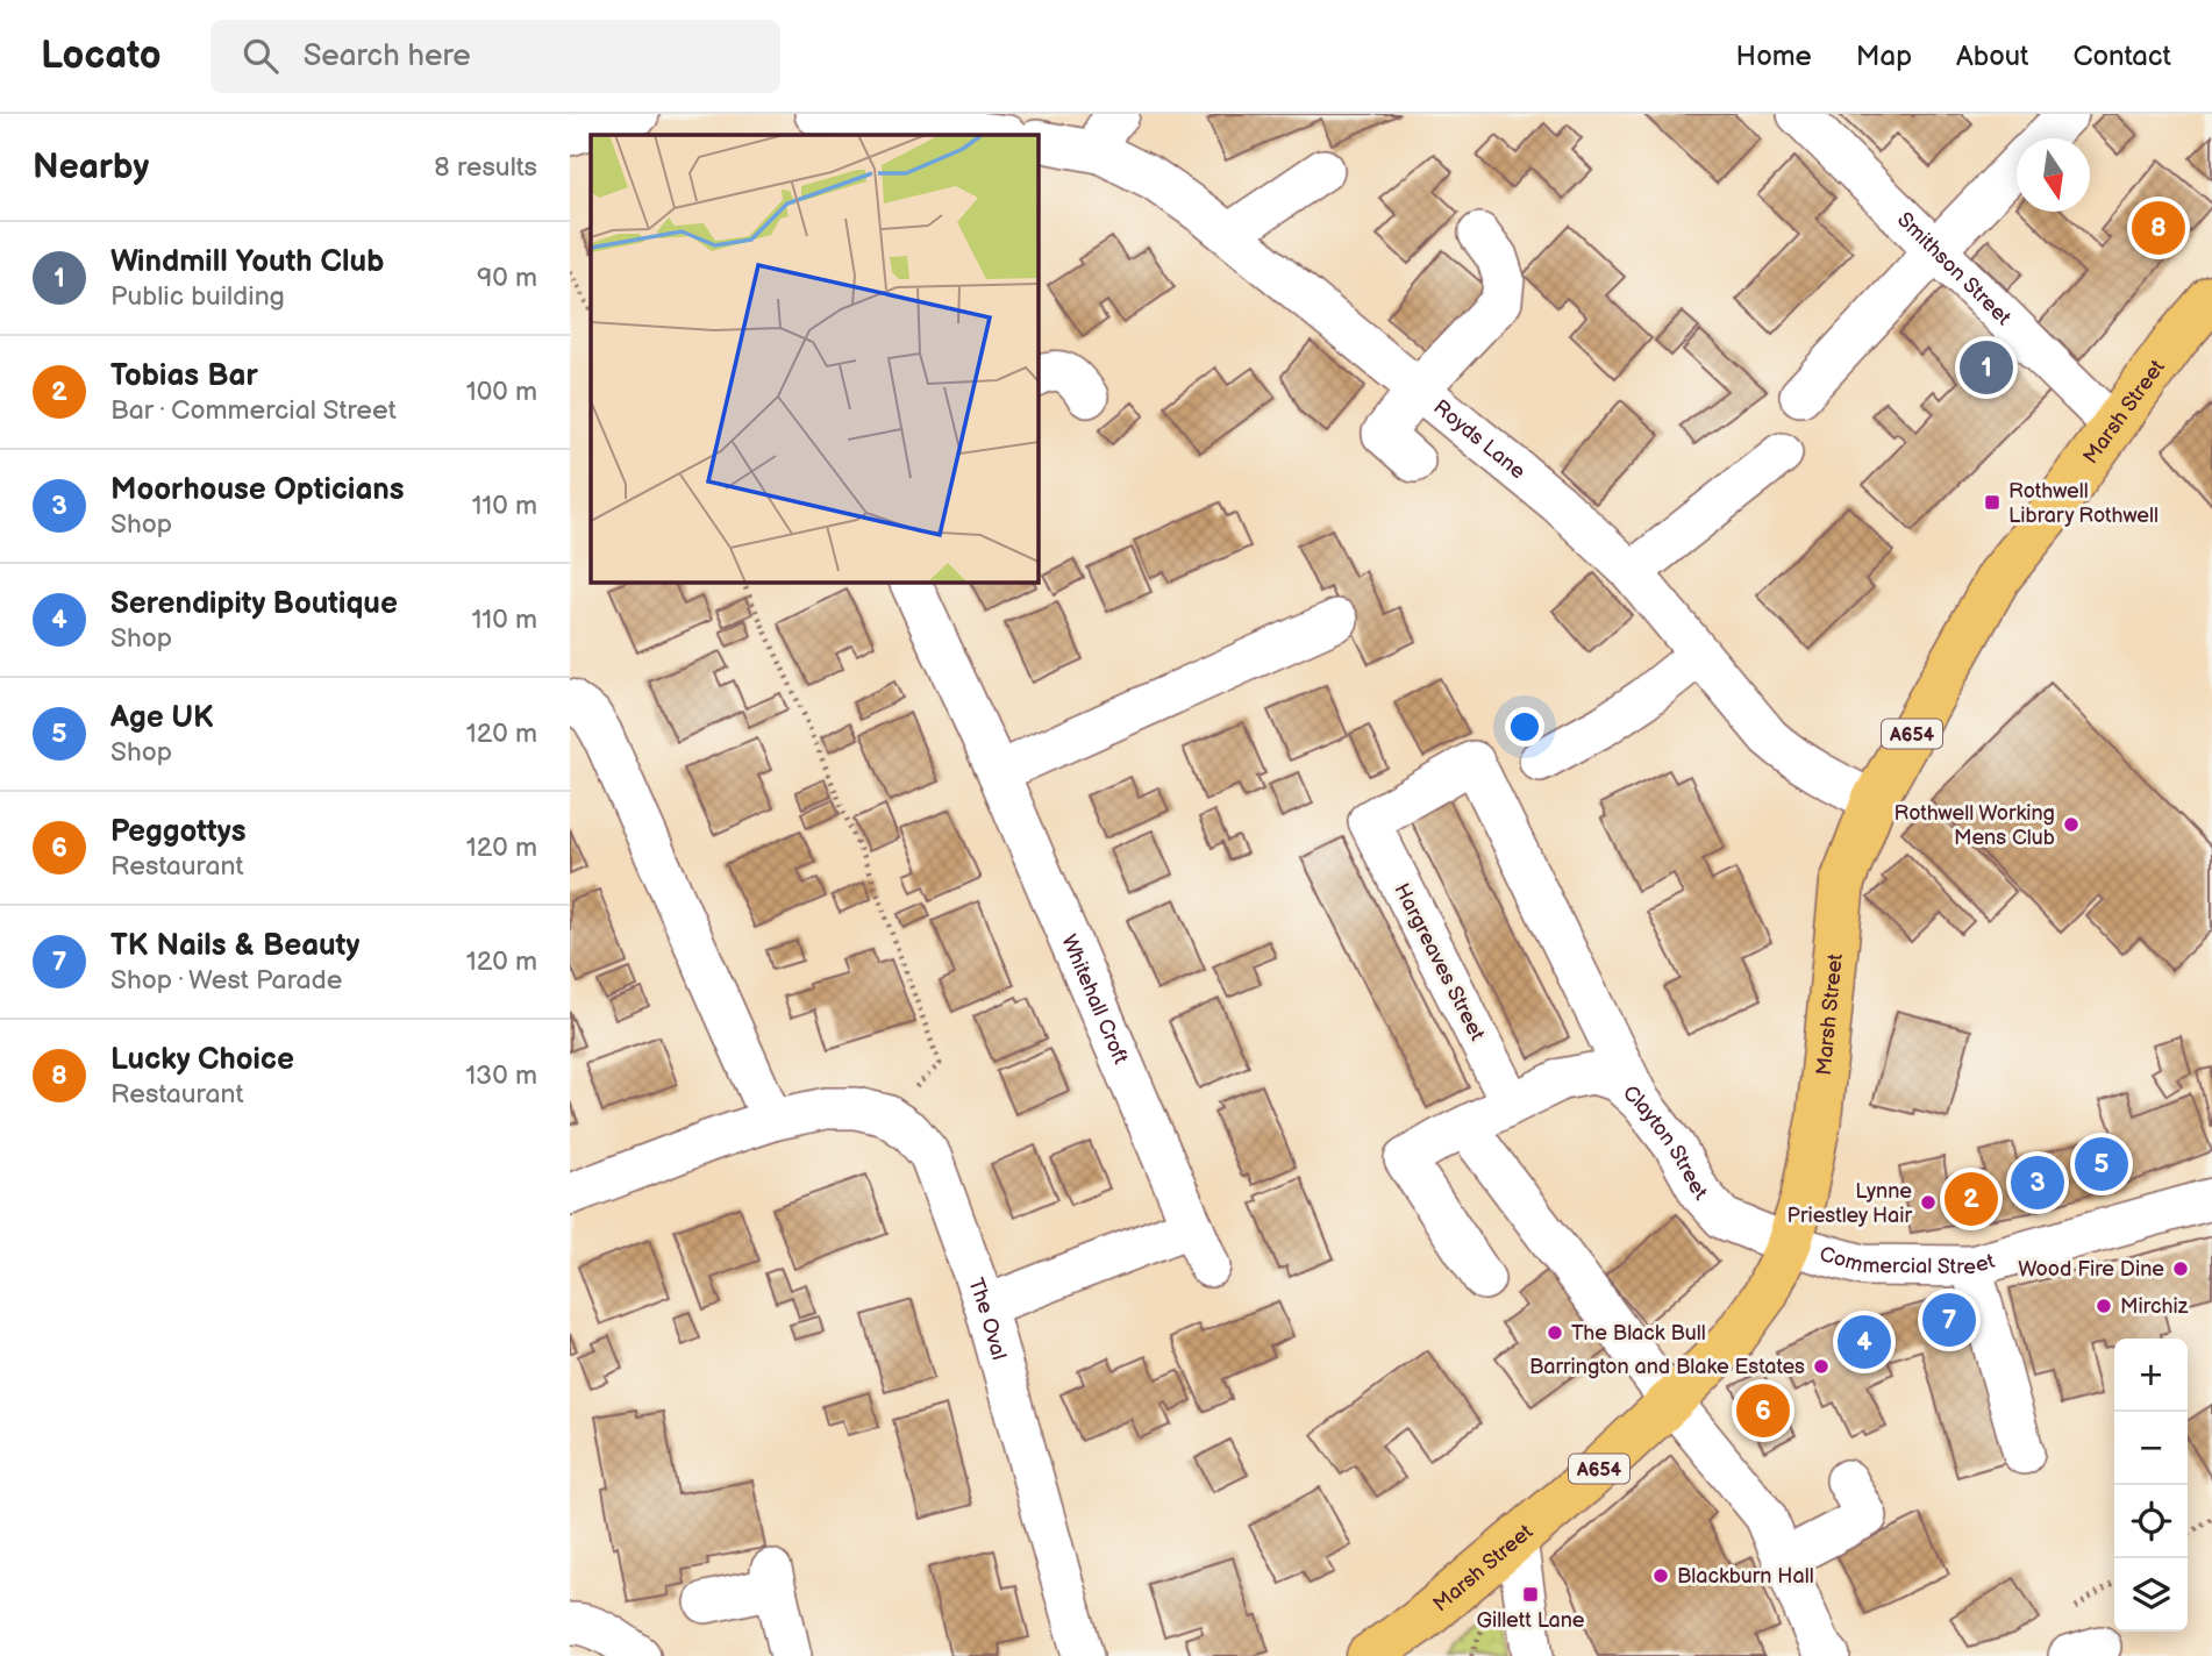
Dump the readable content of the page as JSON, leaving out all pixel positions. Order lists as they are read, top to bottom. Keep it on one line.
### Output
{"streets":{"main road":["Marsh Street","A654"],"street":["Smithson Street","Royds Lane","Hargreaves Street","Whitehall Croft","Clayton Street","Commercial Street","The Oval"]},"crossings":[["Smithson Street","Marsh Street"],["Marsh Street","Royds Lane"],["Marsh Street","Clayton Street"],["Marsh Street","Commercial Street"],["Hargreaves Street","Clayton Street"],["Clayton Street","Commercial Street"]],"places":{"transit":["Rothwell Library Rothwell","Gillett Lane"],"other":["Rothwell Working Mens Club","Lynne Priestley Hair","Wood Fire Dine","Mirchiz","The Black Bull","Barrington and Blake Estates","Blackburn Hall"]},"north":"bottom","page":{"header":"Locato","search":"Search here","nav":["Home","Map","About","Contact"],"heading":["Nearby","8 results"],"pins":["8","1","5","3","2","7","4","6"],"list":[{"mark":"1","name":"Windmill Youth Club","note":"Public building","value":"90 m"},{"mark":"2","name":"Tobias Bar","note":"Bar · Commercial Street","value":"100 m"},{"mark":"3","name":"Moorhouse Opticians","note":"Shop","value":"110 m"},{"mark":"4","name":"Serendipity Boutique","note":"Shop","value":"110 m"},{"mark":"5","name":"Age UK","note":"Shop","value":"120 m"},{"mark":"6","name":"Peggottys","note":"Restaurant","value":"120 m"},{"mark":"7","name":"TK Nails & Beauty","note":"Shop · West Parade","value":"120 m"},{"mark":"8","name":"Lucky Choice","note":"Restaurant","value":"130 m"}],"map_buttons":["+","−"]}}
